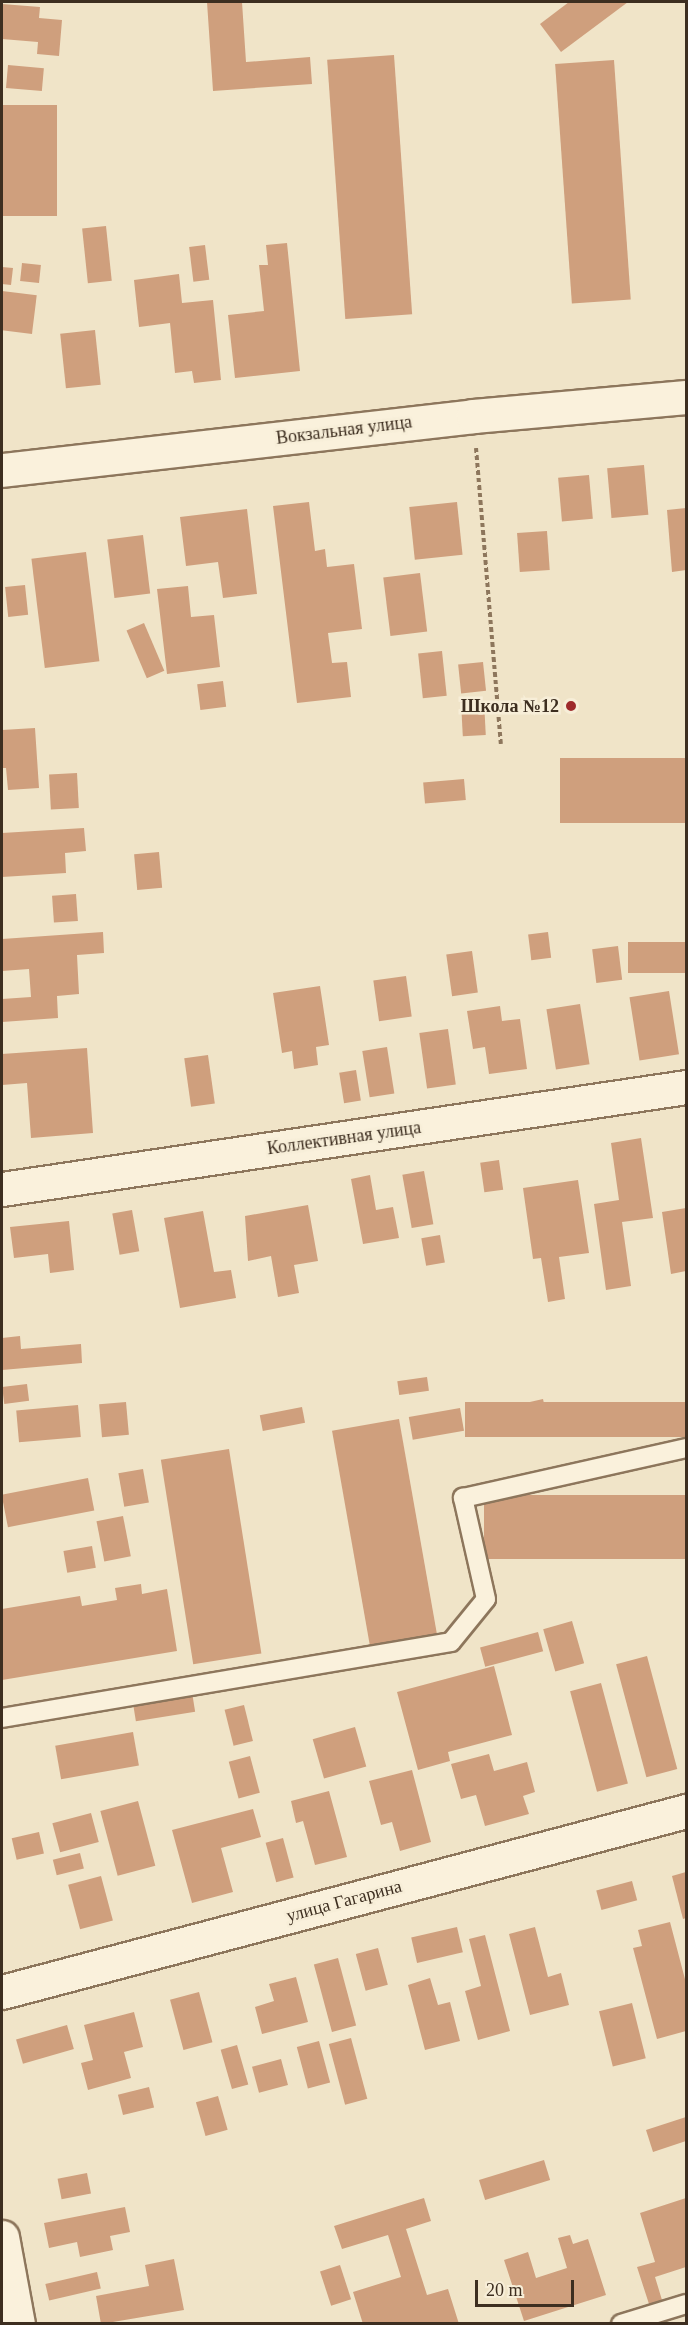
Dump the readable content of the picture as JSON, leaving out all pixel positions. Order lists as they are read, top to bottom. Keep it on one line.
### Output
{"streets":{"street":["Вокзальная улица","Коллективная улица","улица Гагарина"]},"places":["Школа №12"],"scale_bar":"20 m"}
